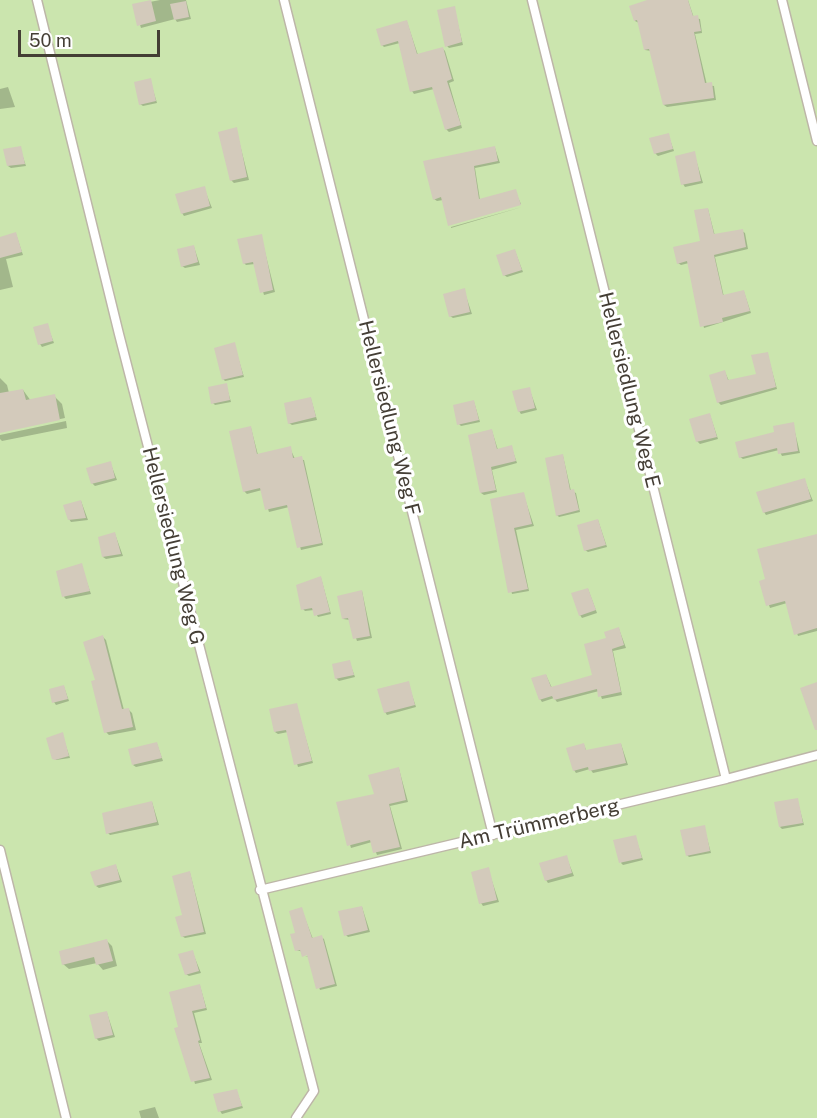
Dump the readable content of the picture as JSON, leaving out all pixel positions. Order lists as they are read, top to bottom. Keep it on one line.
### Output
{"streets":{"lane":["Hellersiedlung Weg E","Hellersiedlung Weg F","Hellersiedlung Weg G","Am Trümmerberg"]},"crossings":[["Hellersiedlung Weg E","Am Trümmerberg"],["Hellersiedlung Weg F","Am Trümmerberg"],["Hellersiedlung Weg G","Am Trümmerberg"]],"scale_bar":"50 m"}
